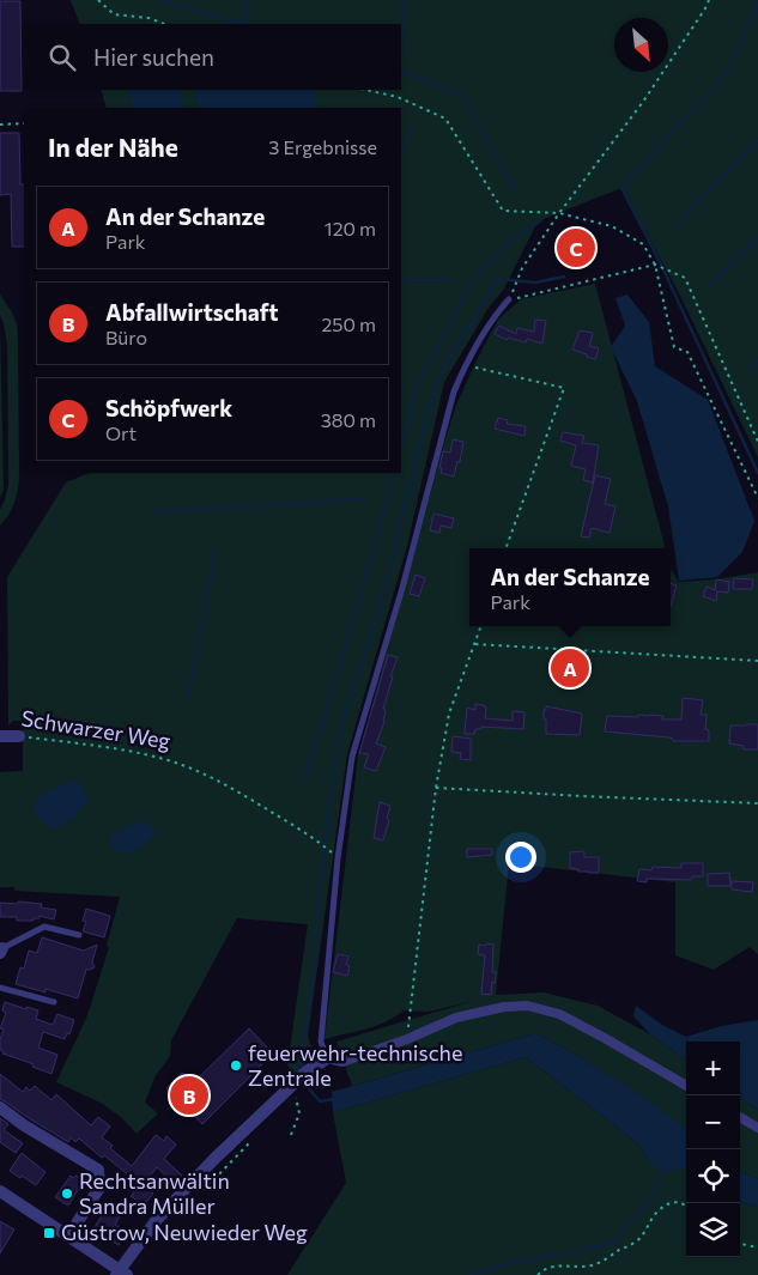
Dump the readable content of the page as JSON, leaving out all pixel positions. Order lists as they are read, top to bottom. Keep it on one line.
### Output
{"streets":{"street":["Schwarzer Weg"]},"places":{"other":["feuerwehr-technische Zentrale","Rechtsanwältin Sandra Müller"],"transit":["Güstrow, Neuwieder Weg"]},"north":"bottom right","page":{"search":"Hier suchen","heading":["In der Nähe","3 Ergebnisse"],"list":[{"mark":"A","name":"An der Schanze","note":"Park","value":"120 m"},{"mark":"B","name":"Abfallwirtschaft","note":"Büro","value":"250 m"},{"mark":"C","name":"Schöpfwerk","note":"Ort","value":"380 m"}],"pins":["C","A","B"],"popup":["An der Schanze","Park"],"map_buttons":["+","−"]}}
